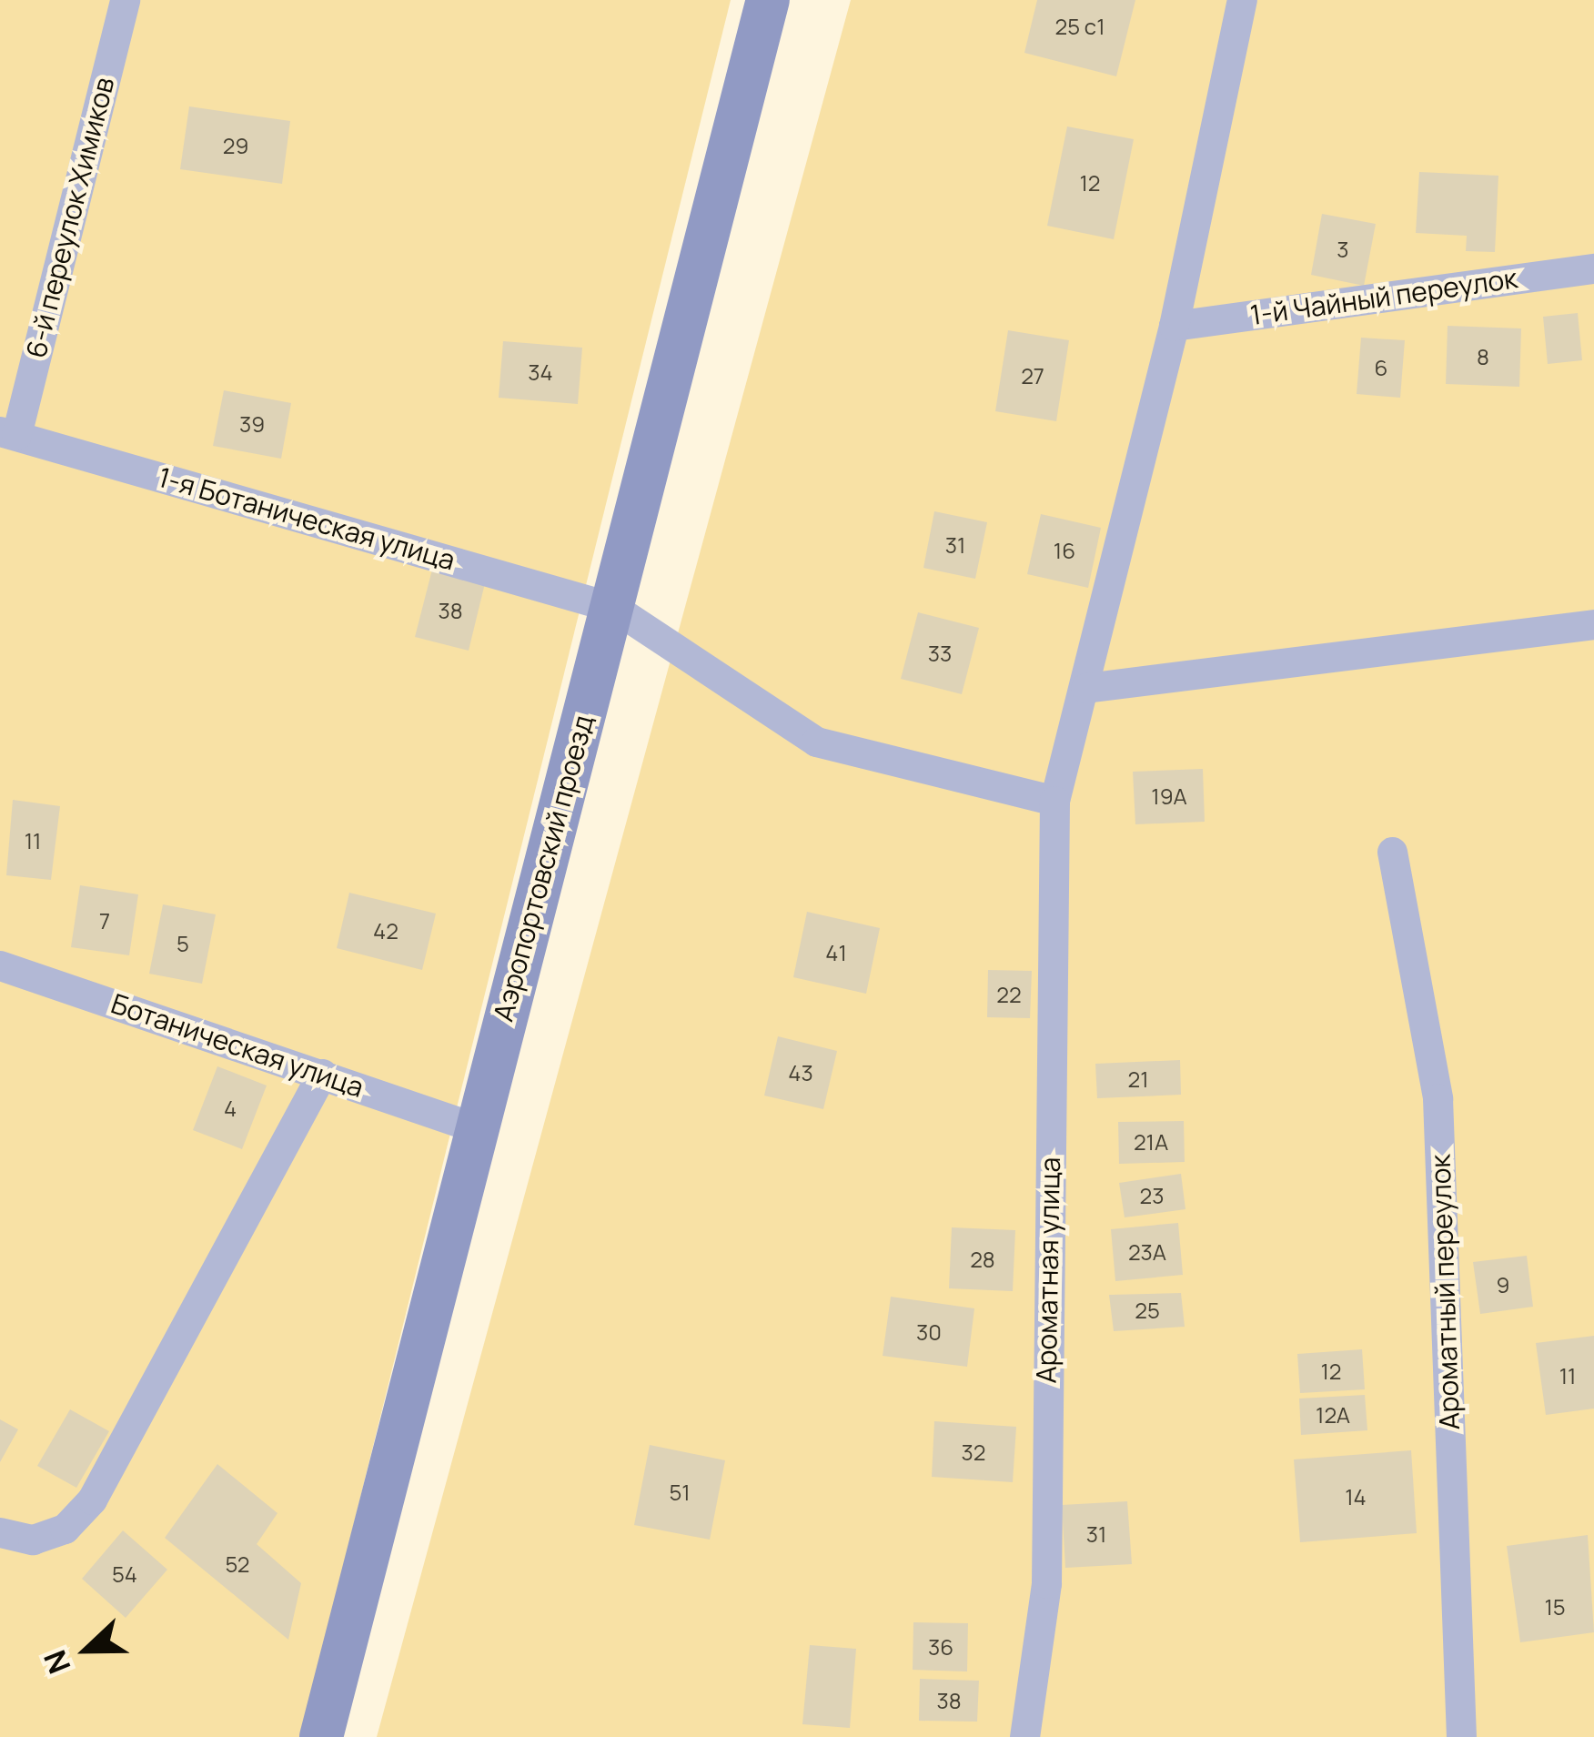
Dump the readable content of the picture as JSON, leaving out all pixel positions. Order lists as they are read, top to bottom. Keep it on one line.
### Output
{"streets":{"main road":["Аэропортовский проезд"],"street":["6-й переулок Химиков","1-й Чайный переулок","1-я Ботаническая улица","Ботаническая улица","Ароматная улица","Ароматный переулок"]},"crossings":[["6-й переулок Химиков","1-я Ботаническая улица"],["1-й Чайный переулок","Ароматная улица"],["1-я Ботаническая улица","Аэропортовский проезд"],["1-я Ботаническая улица","Ароматная улица"],["Аэропортовский проезд","Ботаническая улица"]],"house_numbers":["25 с1","29","12","3","8","6","34","27","39","31","16","38","33","19А","11","7","42","5","41","22","43","21","4","21А","23","23А","28","9","25","30","12","11","12А","32","51","14","31","52","54","15","36","38"],"north":"left"}
